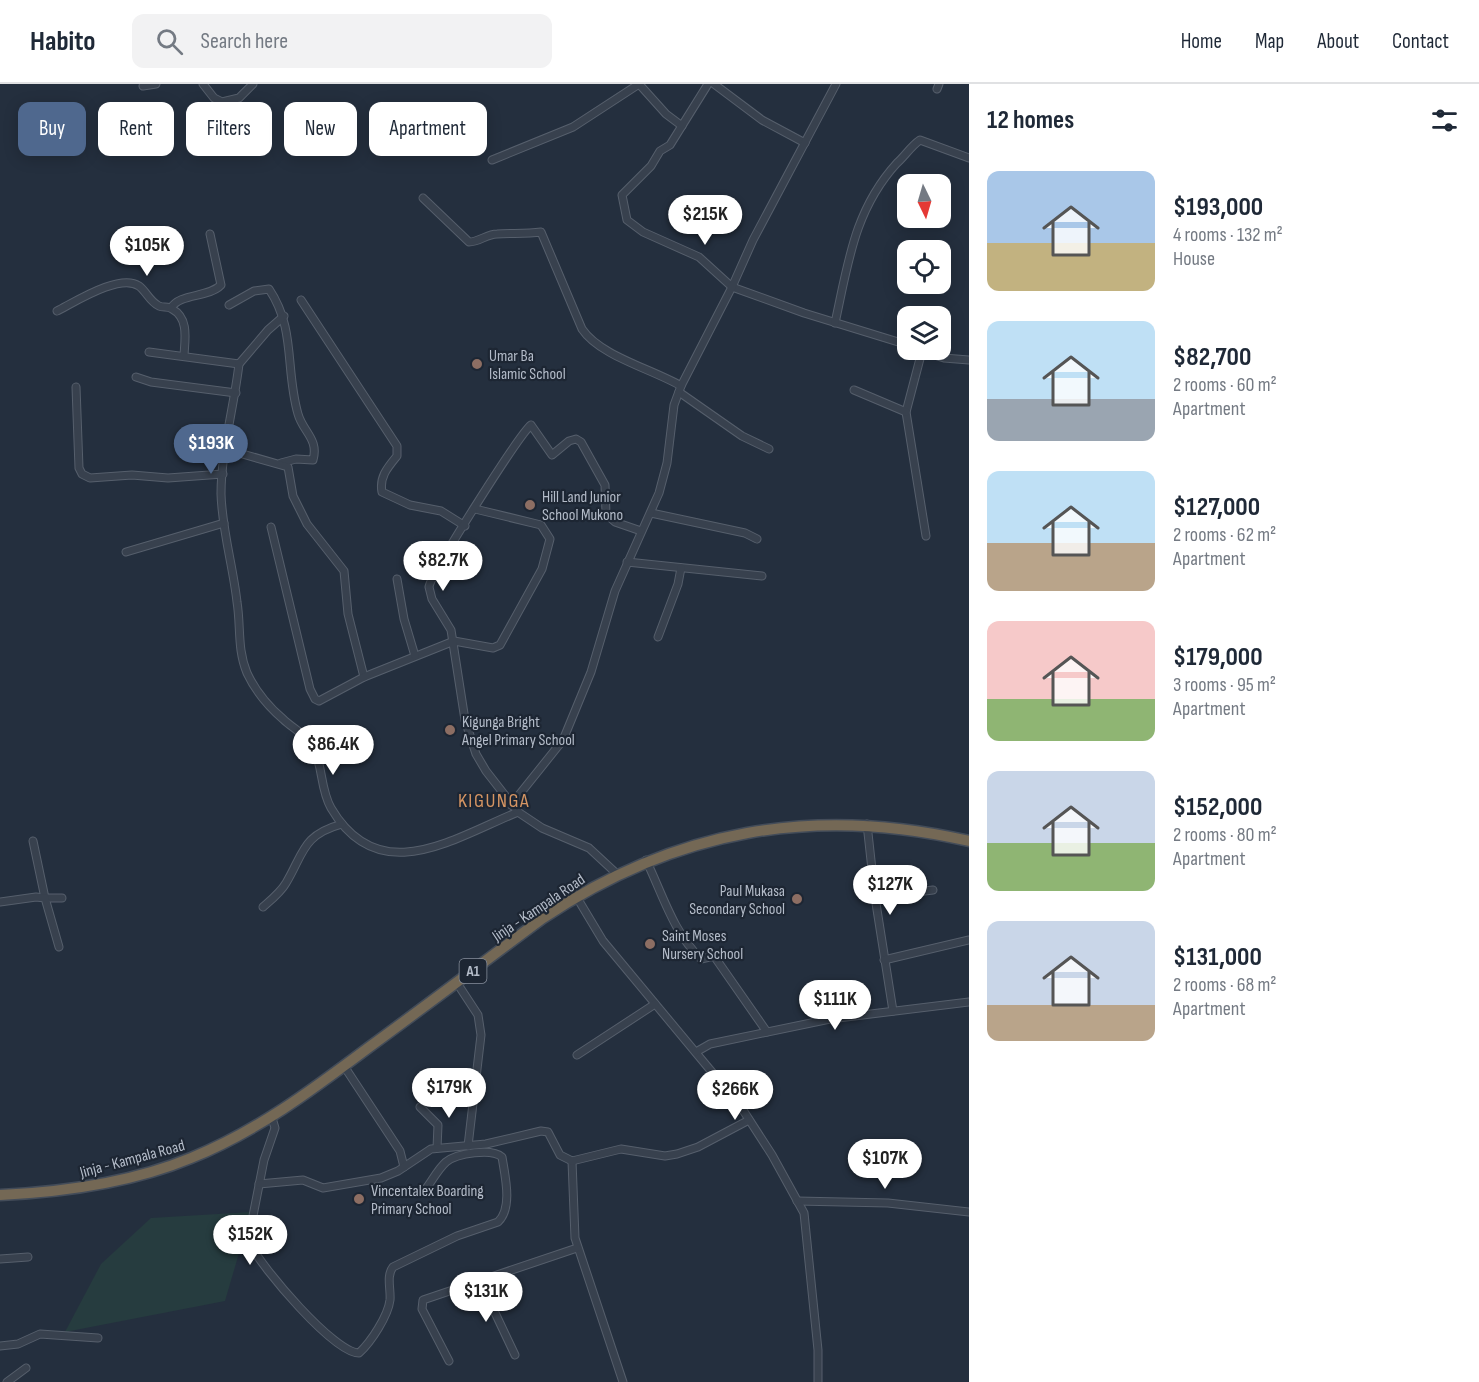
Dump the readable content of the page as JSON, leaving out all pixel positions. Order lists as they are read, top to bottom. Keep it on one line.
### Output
{"streets":{"highway":["Jinja - Kampala Road","A1"]},"districts":["KIGUNGA"],"places":["Umar Ba Islamic School","Hill Land Junior School Mukono","Kigunga Bright Angel Primary School","Paul Mukasa Secondary School","Saint Moses Nursery School","Vincentalex Boarding Primary School"],"north":"bottom","page":{"header":"Habito","search":"Search here","nav":["Home","Map","About","Contact"],"heading":"12 homes","chip":["Buy","Rent","Filters","New","Apartment"],"list":[{"name":"$193,000","note":"4 rooms · 132 m² · House"},{"name":"$82,700","note":"2 rooms · 60 m² · Apartment"},{"name":"$127,000","note":"2 rooms · 62 m² · Apartment"},{"name":"$179,000","note":"3 rooms · 95 m² · Apartment"},{"name":"$152,000","note":"2 rooms · 80 m² · Apartment"},{"name":"$131,000","note":"2 rooms · 68 m² · Apartment"}],"price":["$215K","$105K","$193K","$82.7K","$86.4K","$127K","$111K","$179K","$266K","$107K","$152K","$131K"]}}
